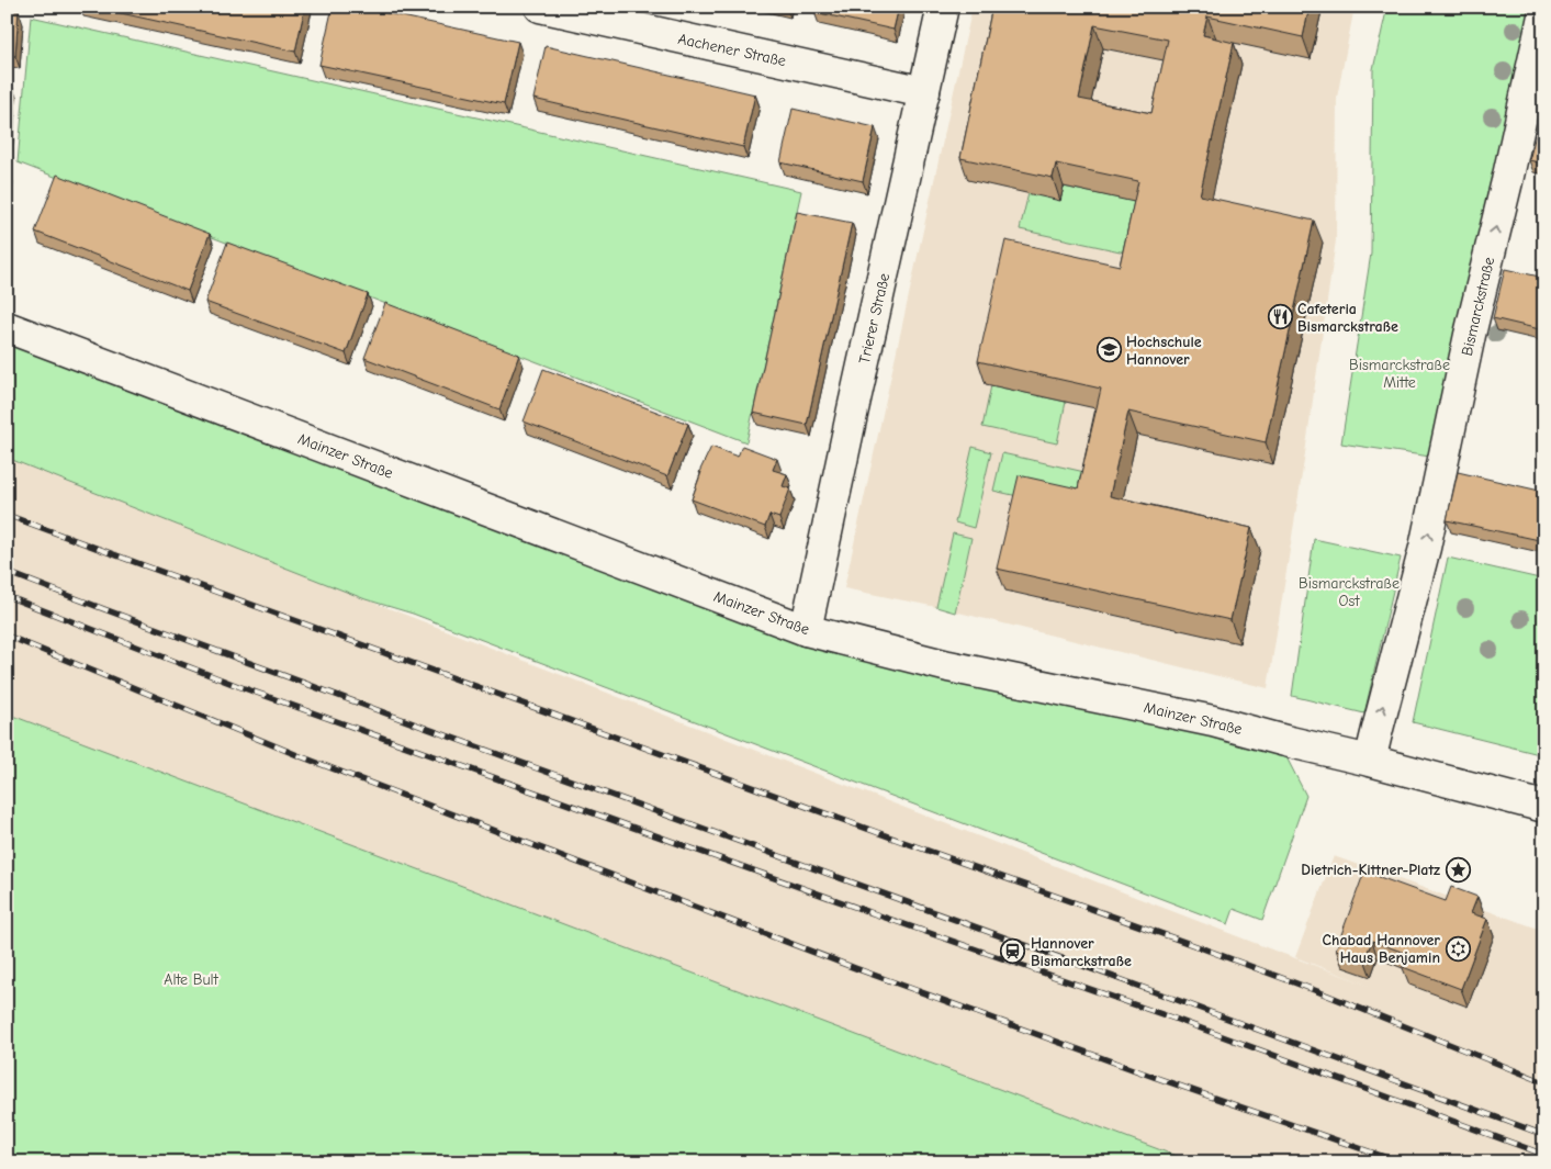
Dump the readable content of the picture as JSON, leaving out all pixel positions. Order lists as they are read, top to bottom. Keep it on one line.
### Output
{"streets":{"street":["Aachener Straße","Bismarckstraße","Trierer Straße","Mainzer Straße"]},"crossings":[["Aachener Straße","Trierer Straße"],["Bismarckstraße","Mainzer Straße"],["Trierer Straße","Mainzer Straße"]],"one_way":["Bismarckstraße"],"parks":["Bismarckstraße Mitte","Bismarckstraße Ost","Alte Bult"],"places":{"restaurant":["Cafeteria Bismarckstraße"],"school or university":["Hochschule Hannover"],"place":["Dietrich-Kittner-Platz"],"synagogue":["Chabad Hannover Haus Benjamin"],"station":["Hannover Bismarckstraße"]}}
